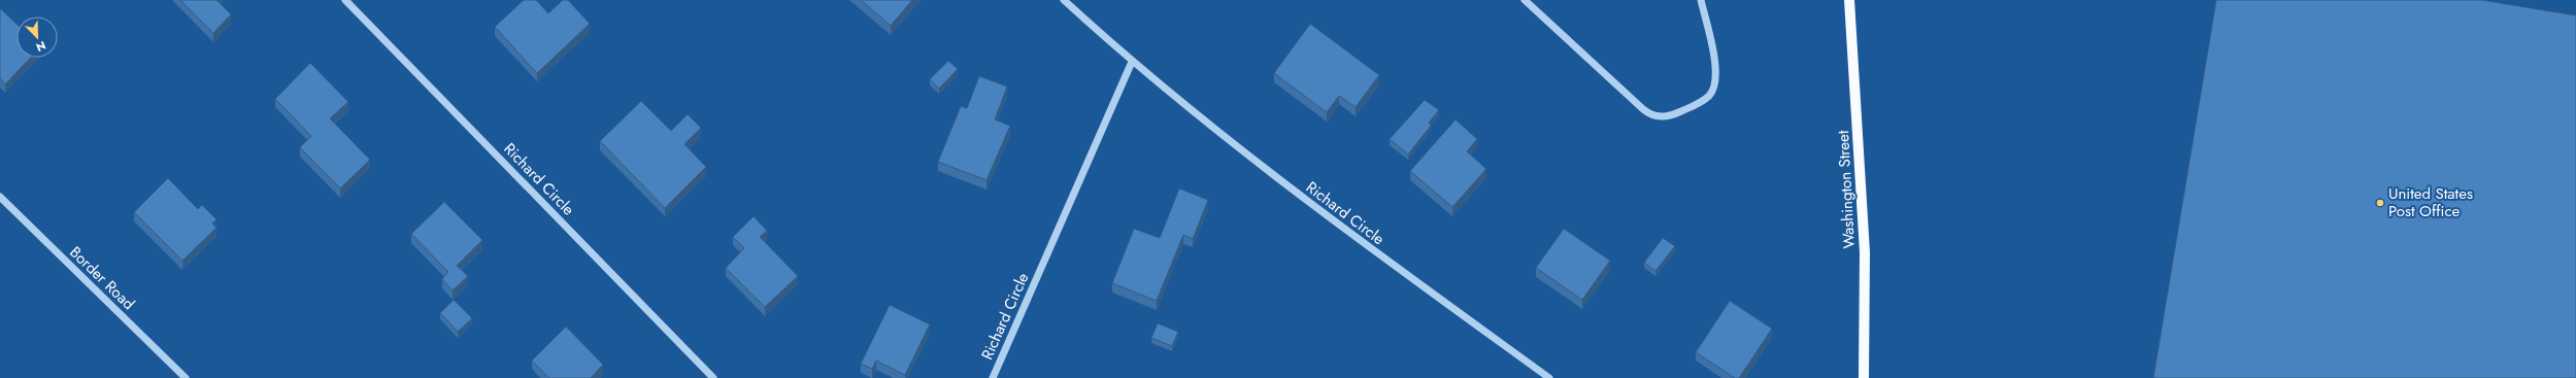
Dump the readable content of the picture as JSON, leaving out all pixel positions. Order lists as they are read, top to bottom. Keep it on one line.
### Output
{"streets":{"main road":["Washington Street"],"street":["Richard Circle","Border Road"]},"places":["United States Post Office"],"north":"bottom right"}
